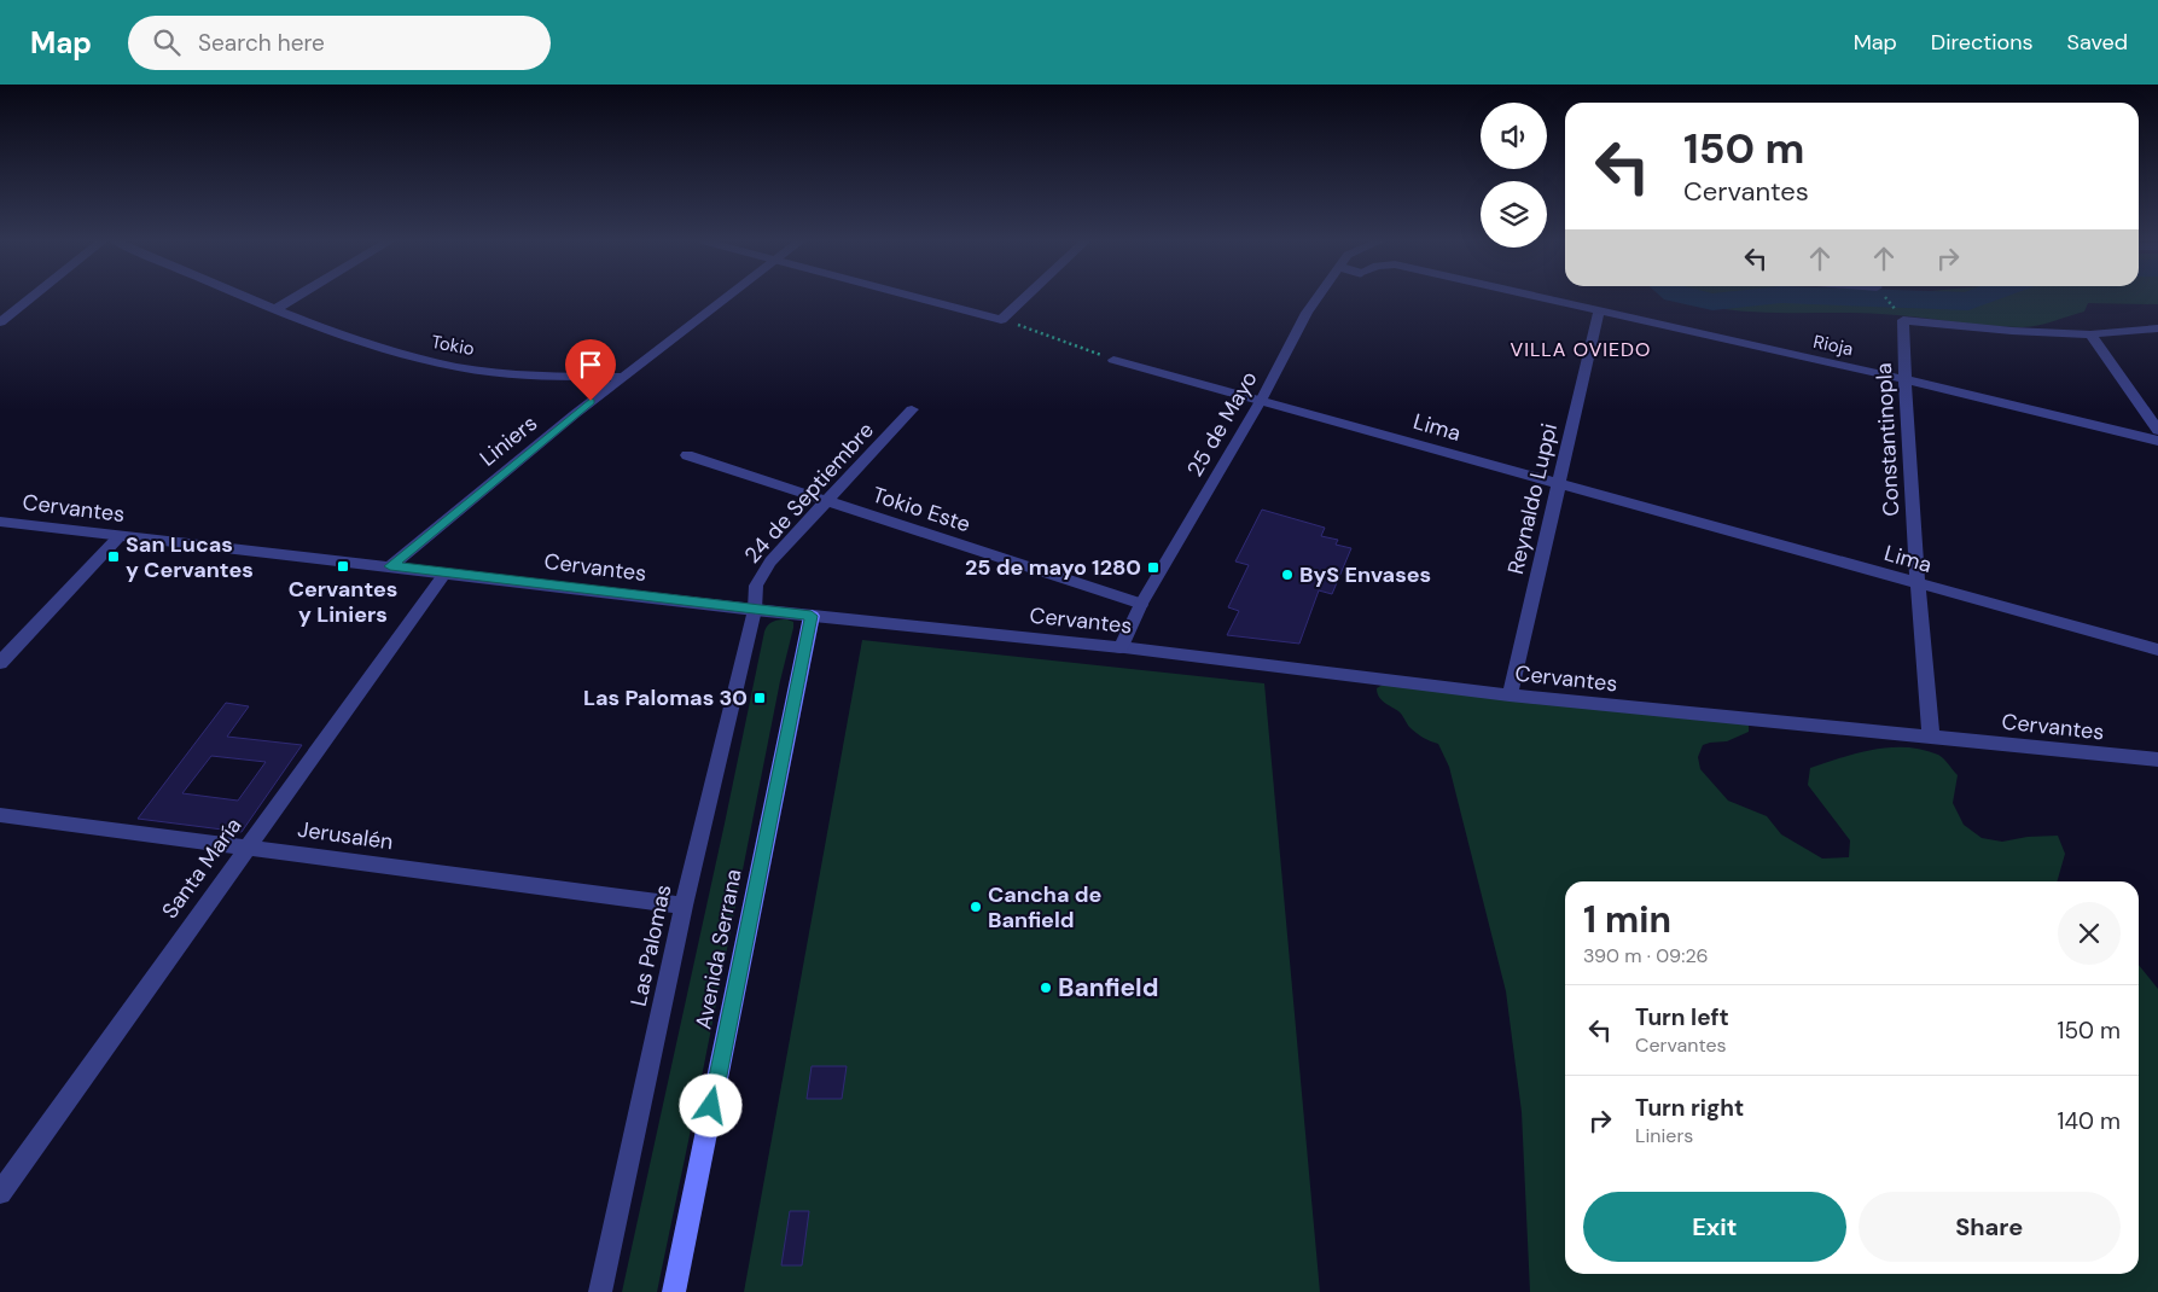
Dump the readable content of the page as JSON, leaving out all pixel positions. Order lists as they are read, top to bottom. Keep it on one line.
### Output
{"streets":{"main road":["Avenida Serrana"],"street":["Tokio","Rioja","25 de Mayo","Lima","Constantinopla","Liniers","24 de Septiembre","Reynaldo Luppi","Cervantes","Tokio Este","Jerusalén","Santa María","Las Palomas"]},"crossings":[["Tokio","Liniers"],["Rioja","Constantinopla"],["Rioja","Reynaldo Luppi"],["25 de Mayo","Lima"],["25 de Mayo","Cervantes"],["25 de Mayo","Tokio Este"],["Lima","Constantinopla"],["Lima","Reynaldo Luppi"],["Constantinopla","Cervantes"],["Liniers","Cervantes"],["24 de Septiembre","Cervantes"],["24 de Septiembre","Tokio Este"],["24 de Septiembre","Las Palomas"],["Reynaldo Luppi","Cervantes"],["Cervantes","Santa María"],["Cervantes","Las Palomas"],["Cervantes","Avenida Serrana"],["Jerusalén","Santa María"],["Jerusalén","Las Palomas"]],"districts":["VILLA OVIEDO"],"places":{"transit":["San Lucas y Cervantes","Cervantes y Liniers","25 de mayo 1280","Las Palomas 30"],"other":["ByS Envases","Cancha de Banfield","Banfield"]},"page":{"header":"Map","search":"Search here","nav":["Map","Directions","Saved"],"turn":["150 m","Cervantes"],"heading":["1 min","390 m · 09:26"],"list":[{"name":"Turn left","note":"Cervantes","value":"150 m"},{"name":"Turn right","note":"Liniers","value":"140 m"}],"buttons":["Exit","Share"]}}
